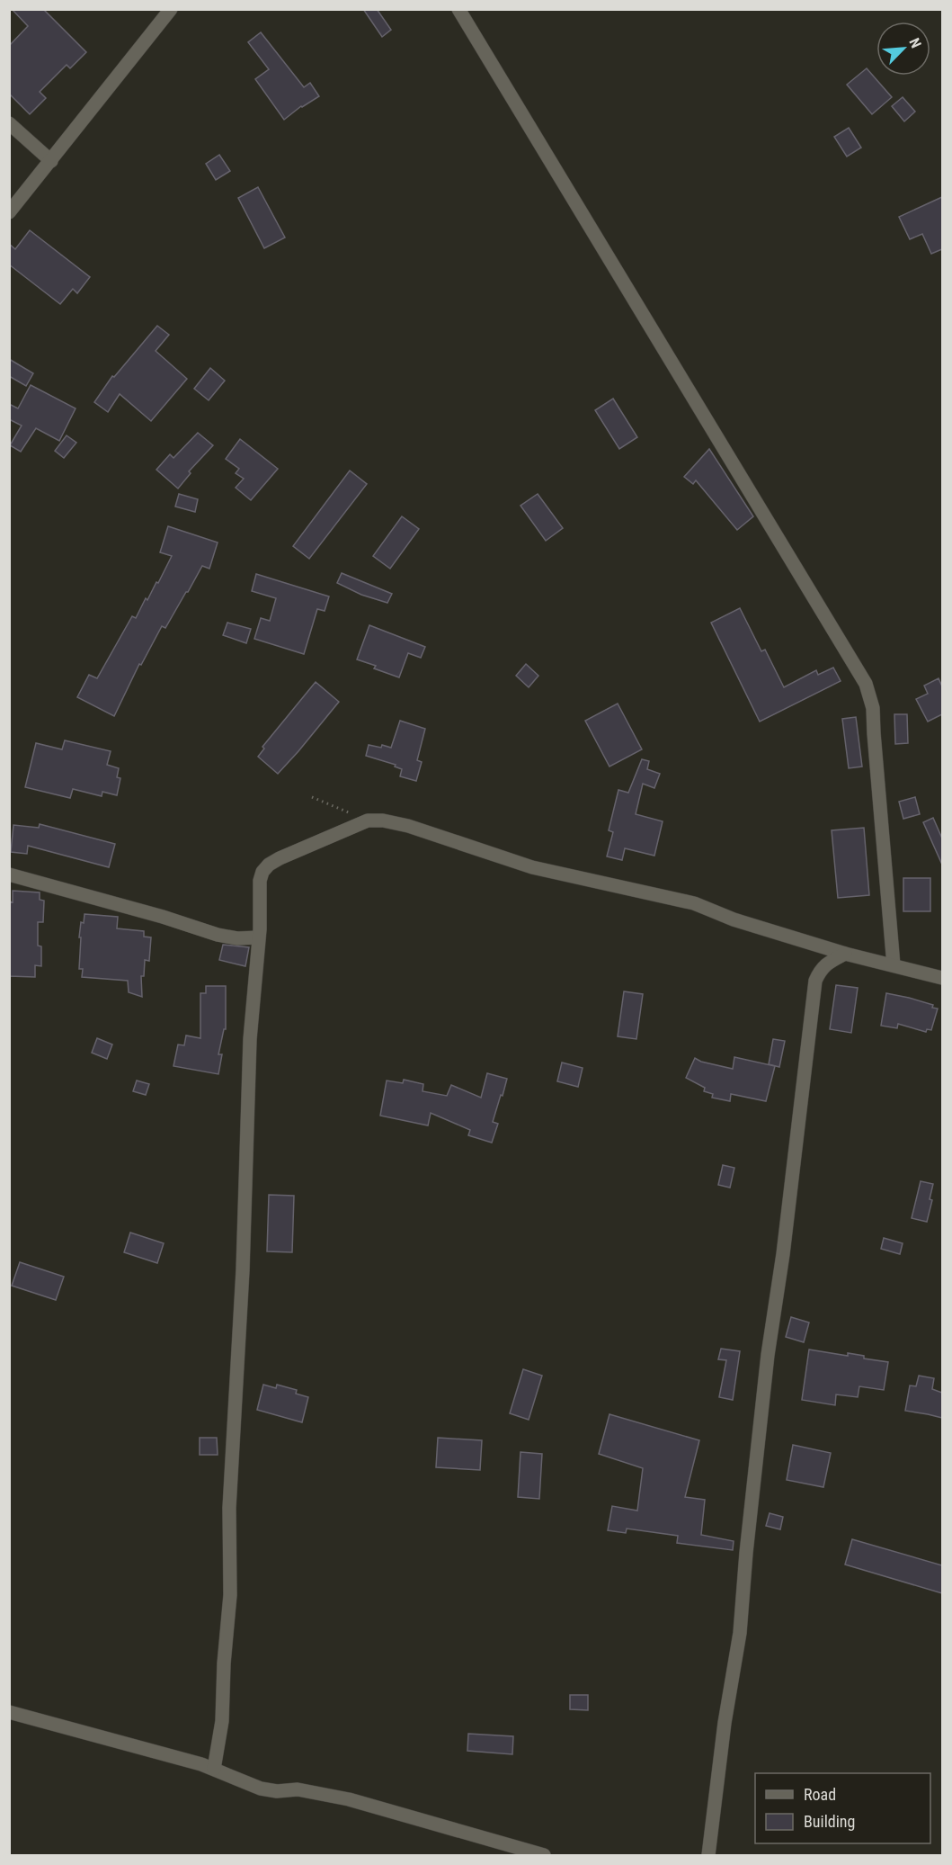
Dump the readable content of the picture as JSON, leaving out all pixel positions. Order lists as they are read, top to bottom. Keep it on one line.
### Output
{"legend":["Road","Building"],"north":"top right"}
